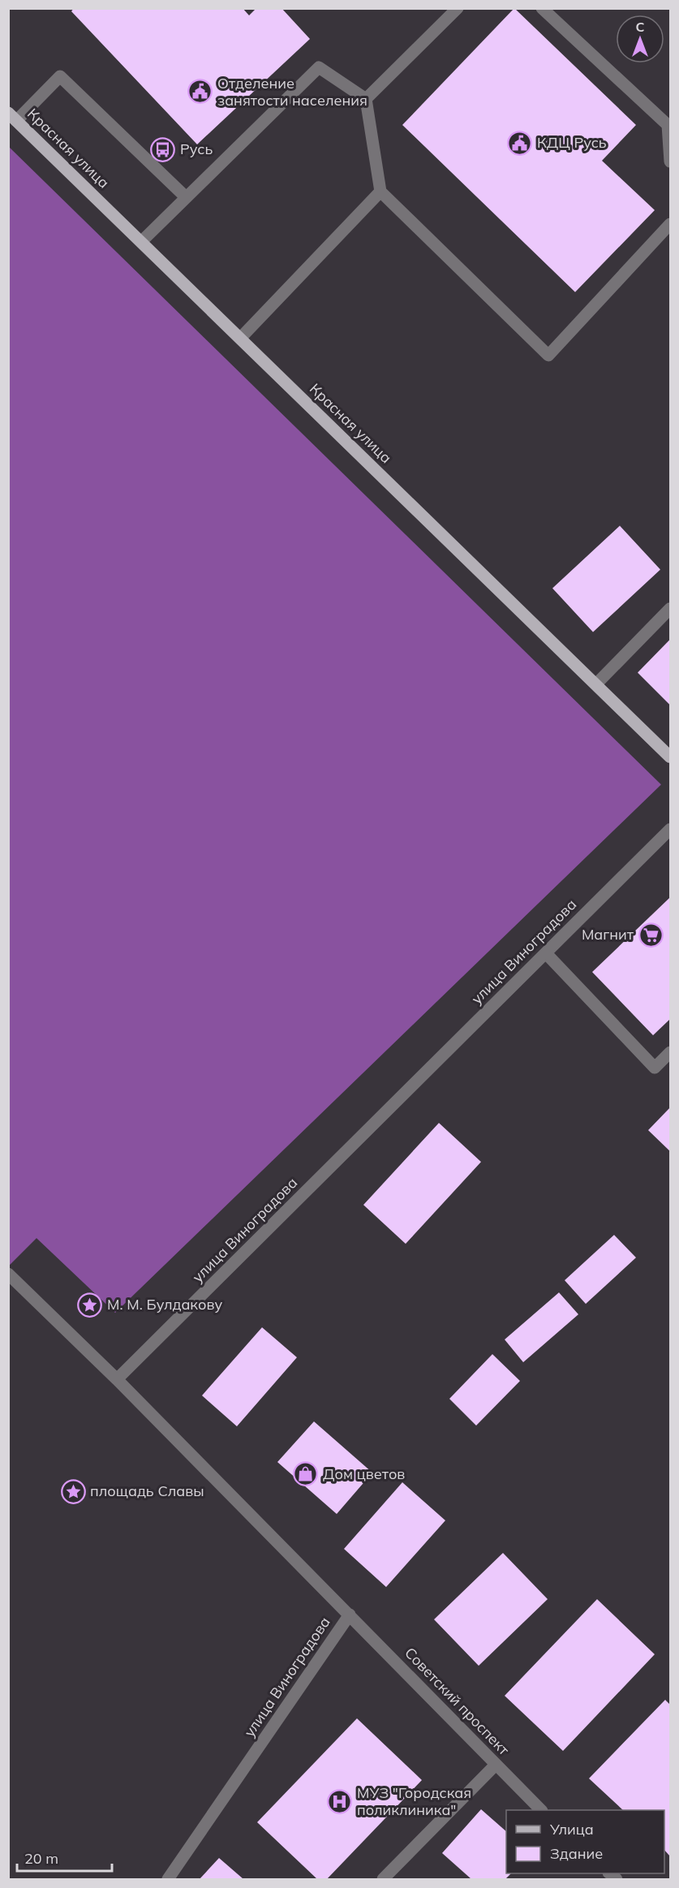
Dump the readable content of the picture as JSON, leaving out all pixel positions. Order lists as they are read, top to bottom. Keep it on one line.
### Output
{"streets":{"main road":["Красная улица"],"street":["улица Виноградова","Советский проспект"]},"crossings":[["улица Виноградова","Советский проспект"]],"places":{"public building":["Отделение занятости населения","КДЦ Русь"],"bus stop":["Русь"],"supermarket":["Магнит"],"place":["М. М. Булдакову","площадь Славы"],"shop":["Дом цветов"],"hospital":["МУЗ \"Городская поликлиника\""]},"legend":["Улица","Здание"],"scale_bar":"20 m","north":"top"}
